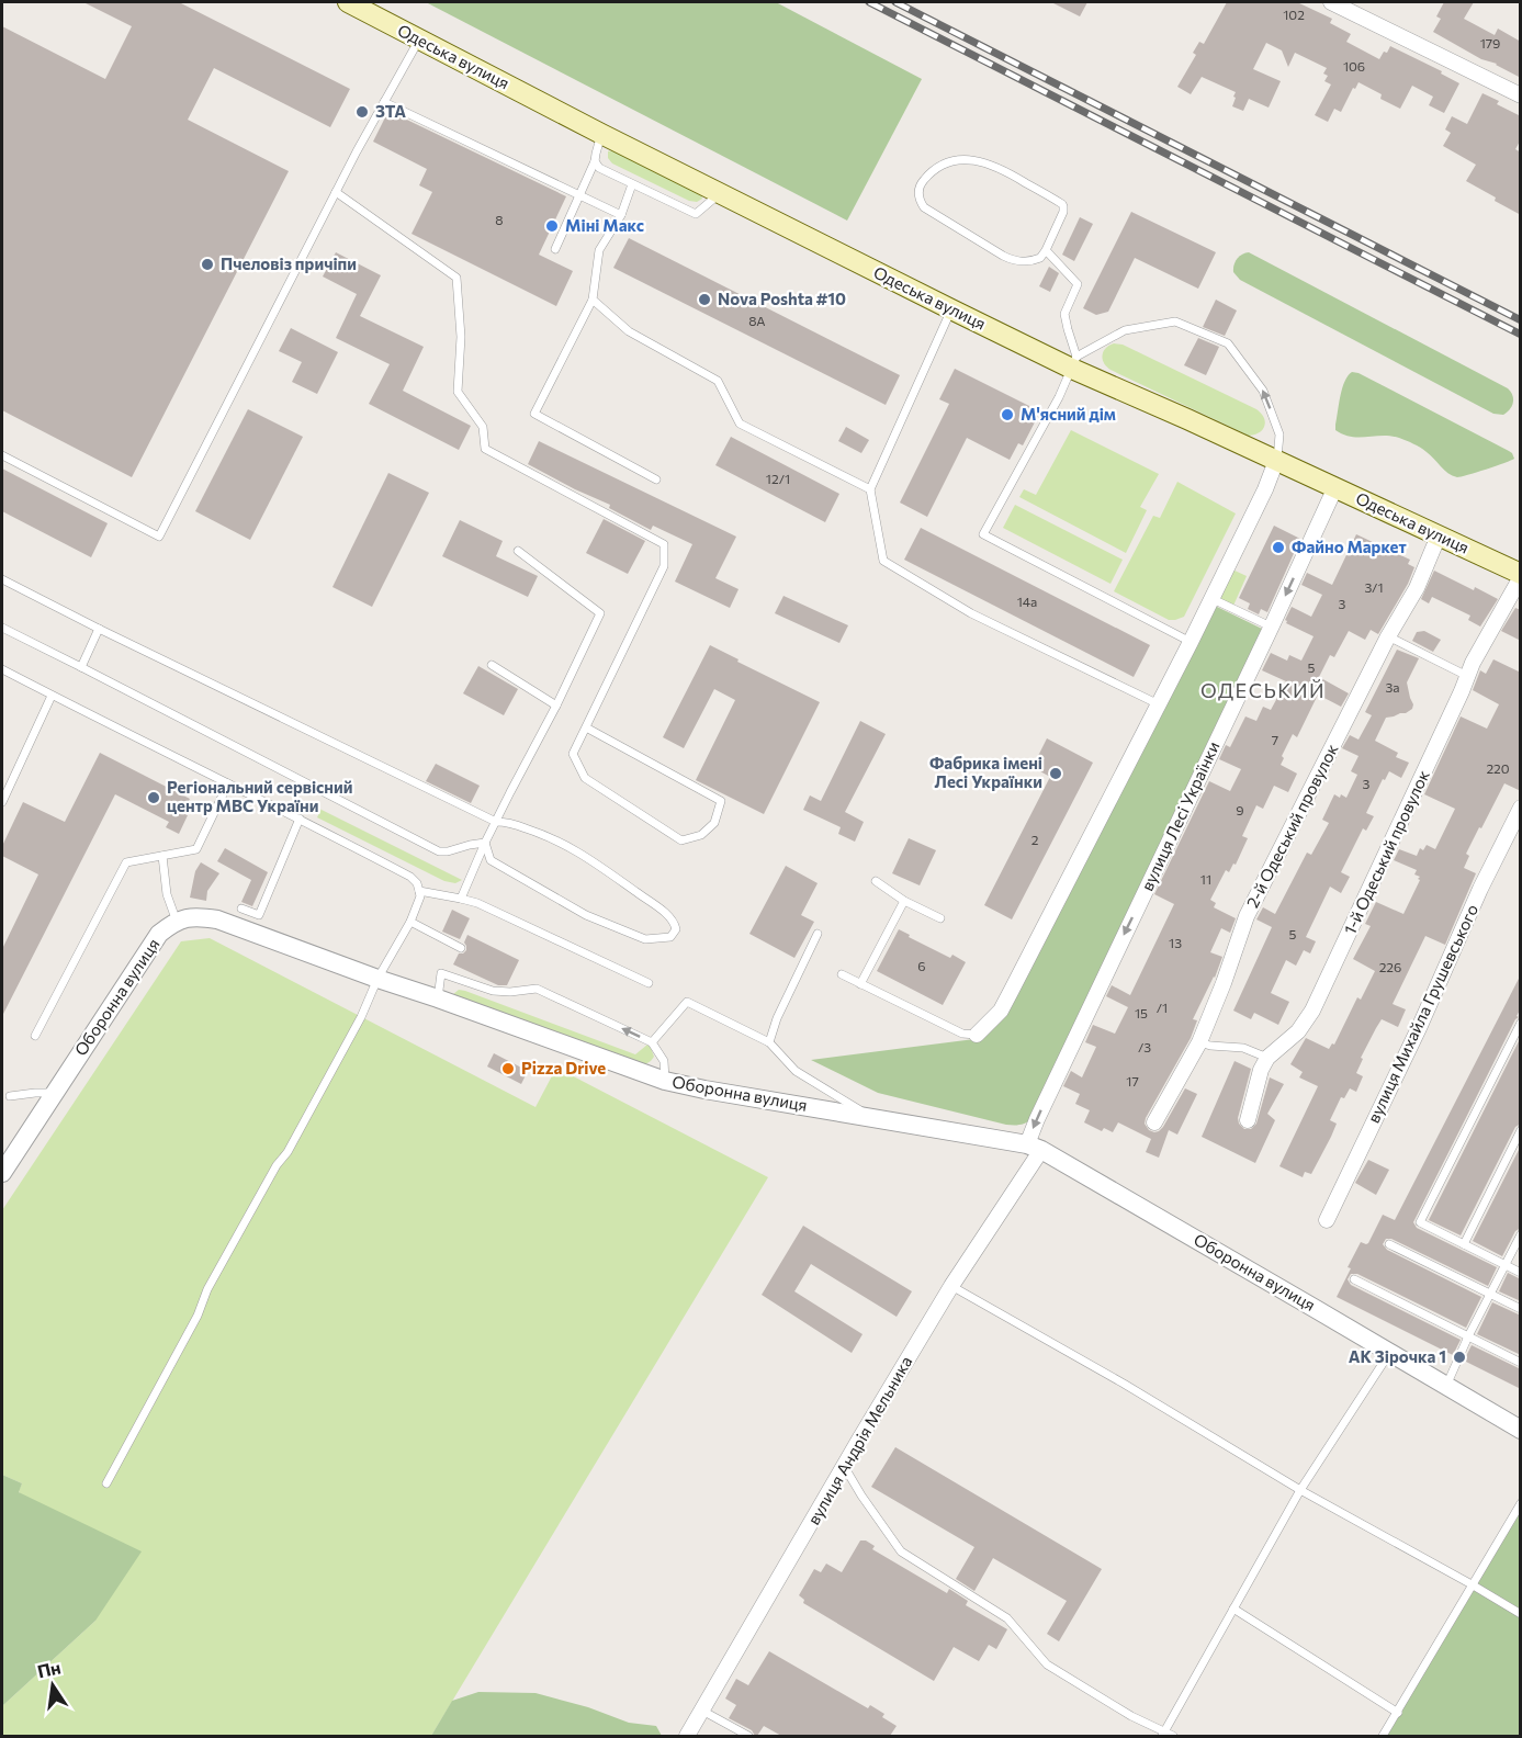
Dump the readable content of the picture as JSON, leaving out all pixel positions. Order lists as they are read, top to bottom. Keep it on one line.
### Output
{"streets":{"main road":["Одеська вулиця"],"street":["вулиця Лесі Українки","2-й Одеський провулок","1-й Одеський провулок","Оборонна вулиця","вулиця Михайла Грушевського","вулиця Андрія Мельника"]},"crossings":[["Одеська вулиця","вулиця Лесі Українки"],["Одеська вулиця","2-й Одеський провулок"],["Одеська вулиця","1-й Одеський провулок"],["вулиця Лесі Українки","Оборонна вулиця"],["вулиця Лесі Українки","вулиця Андрія Мельника"],["Оборонна вулиця","вулиця Андрія Мельника"]],"districts":["ОДЕСЬКИЙ"],"places":["ЗТА","Міні Макс","Пчеловіз причіпи","Nova Poshta #10","М'ясний дім","Файно Маркет","Фабрика імені Лесі Українки","Регіональний сервісний центр МВС України","Pizza Drive","АК Зірочка 1"],"house_numbers":["102","179","106","8","8А","12/1","3/1","14а","3","5","3а","7","220","3","9","2","11","5","13","6","226","/1","15","/3","17"],"north":"top"}
